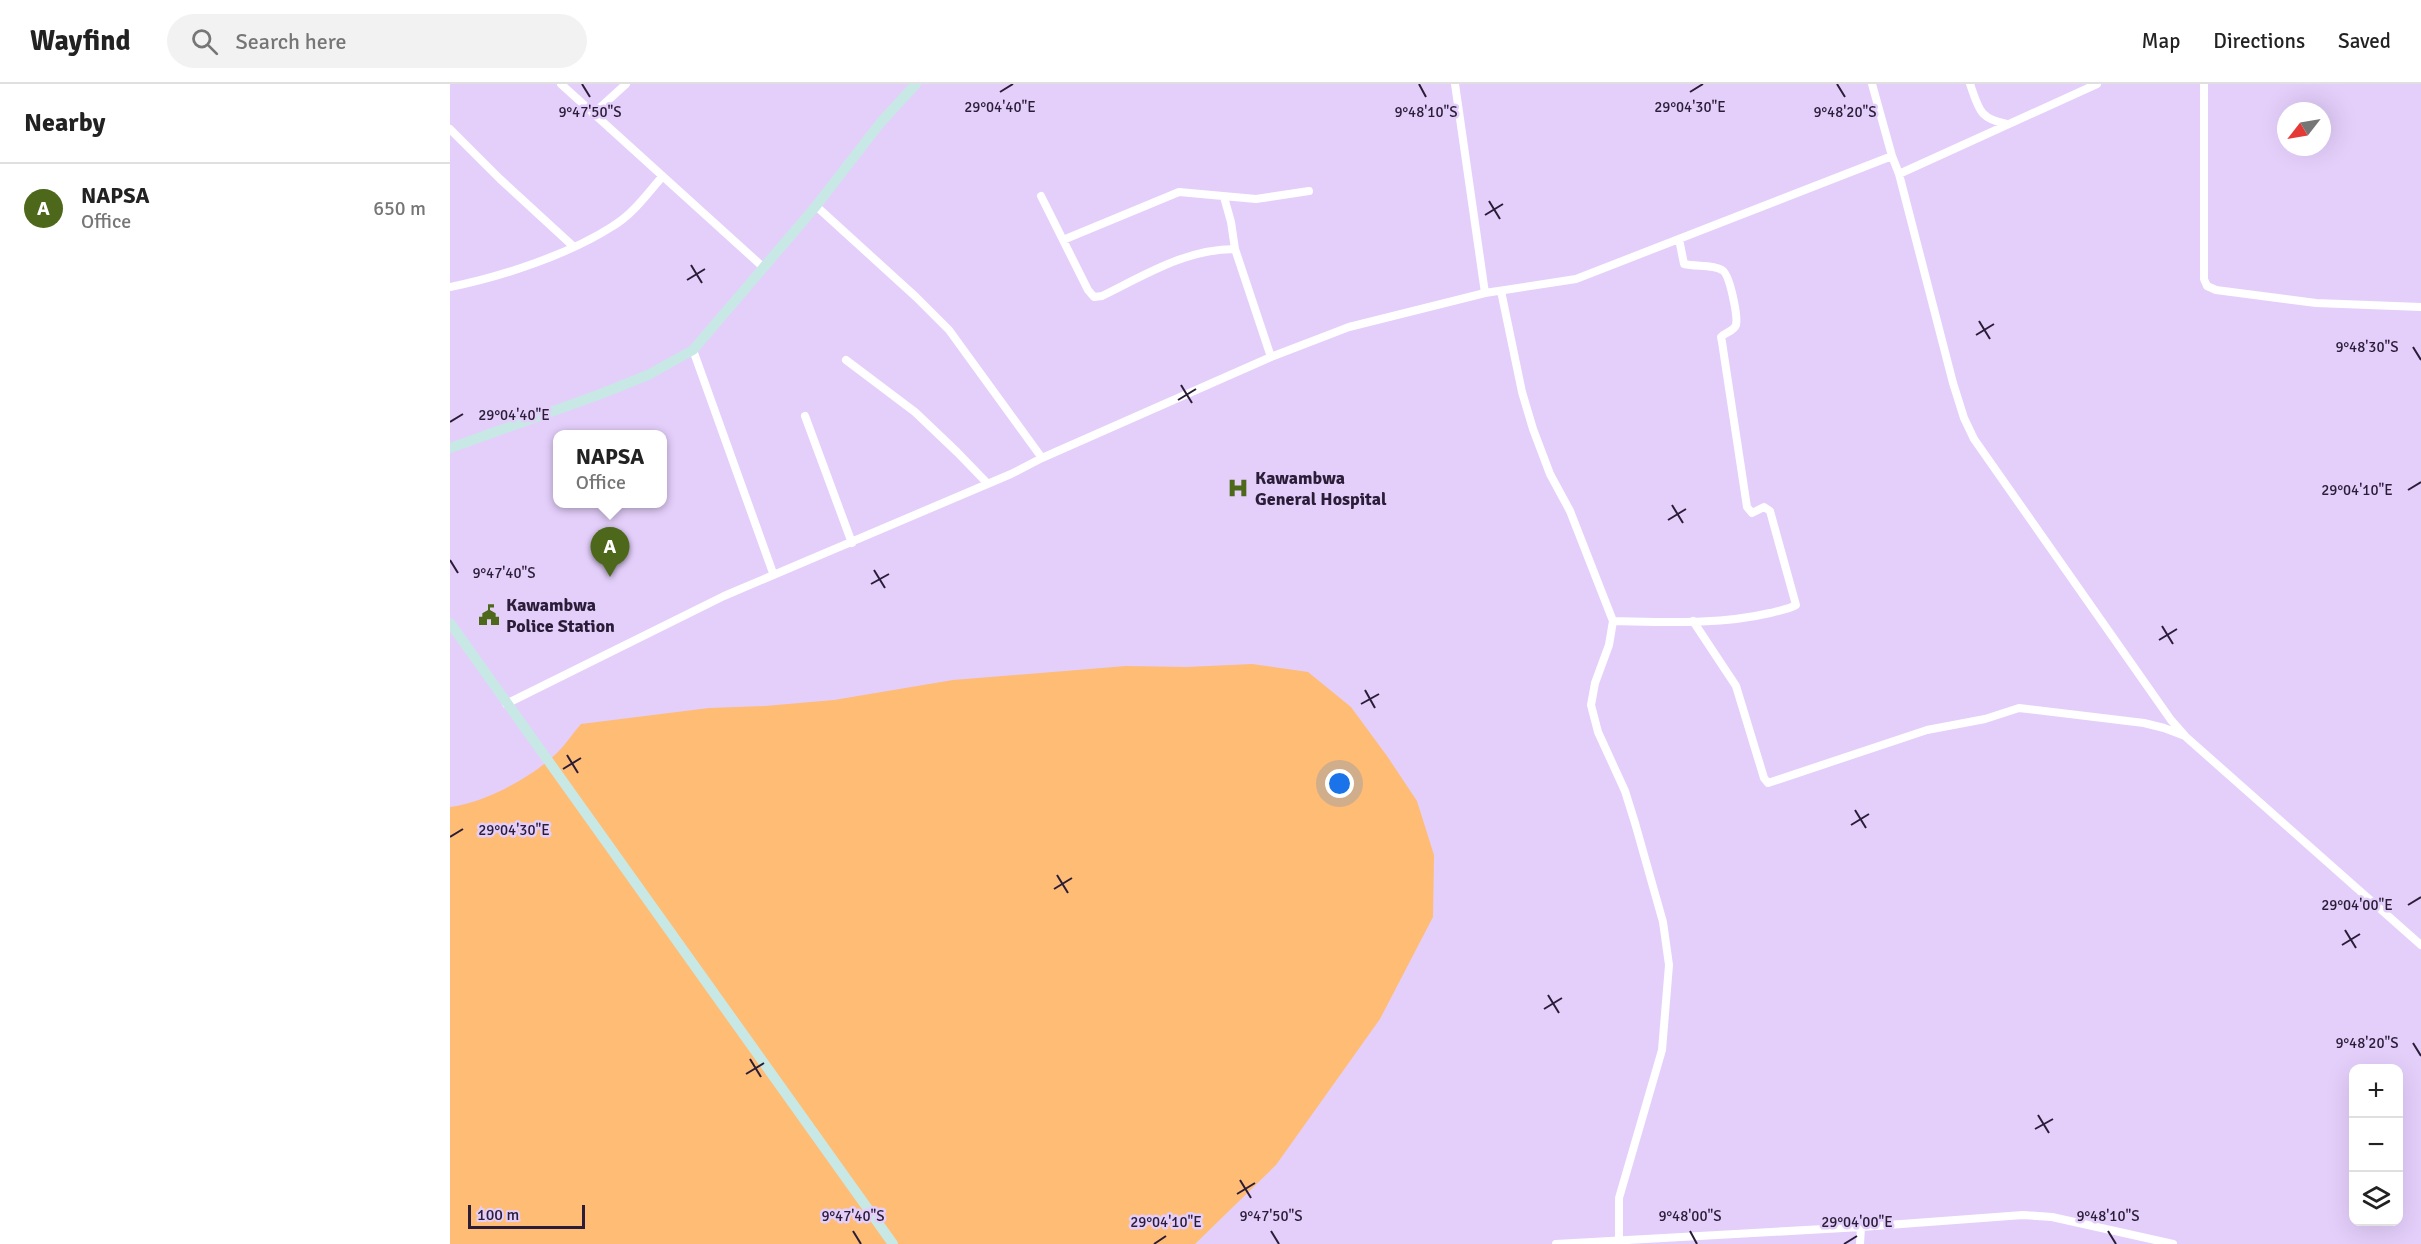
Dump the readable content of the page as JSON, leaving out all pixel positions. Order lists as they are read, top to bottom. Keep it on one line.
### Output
{"places":{"hospital":["Kawambwa General Hospital"],"public building":["Kawambwa Police Station"]},"scale_bar":"100 m","north":"bottom left","page":{"header":"Wayfind","search":"Search here","nav":["Map","Directions","Saved"],"heading":"Nearby","list":[{"mark":"A","name":"NAPSA","note":"Office","value":"650 m"}],"popup":["NAPSA","Office"],"pins":"A","map_buttons":["+","−"],"scale":"100 m"},"coordinates":["29°04'40\"E","29°04'30\"E","9°48'20\"S","9°47'50\"S","9°48'10\"S","9°48'30\"S","29°04'10\"E","9°47'40\"S","29°04'00\"E","9°48'00\"S"]}
